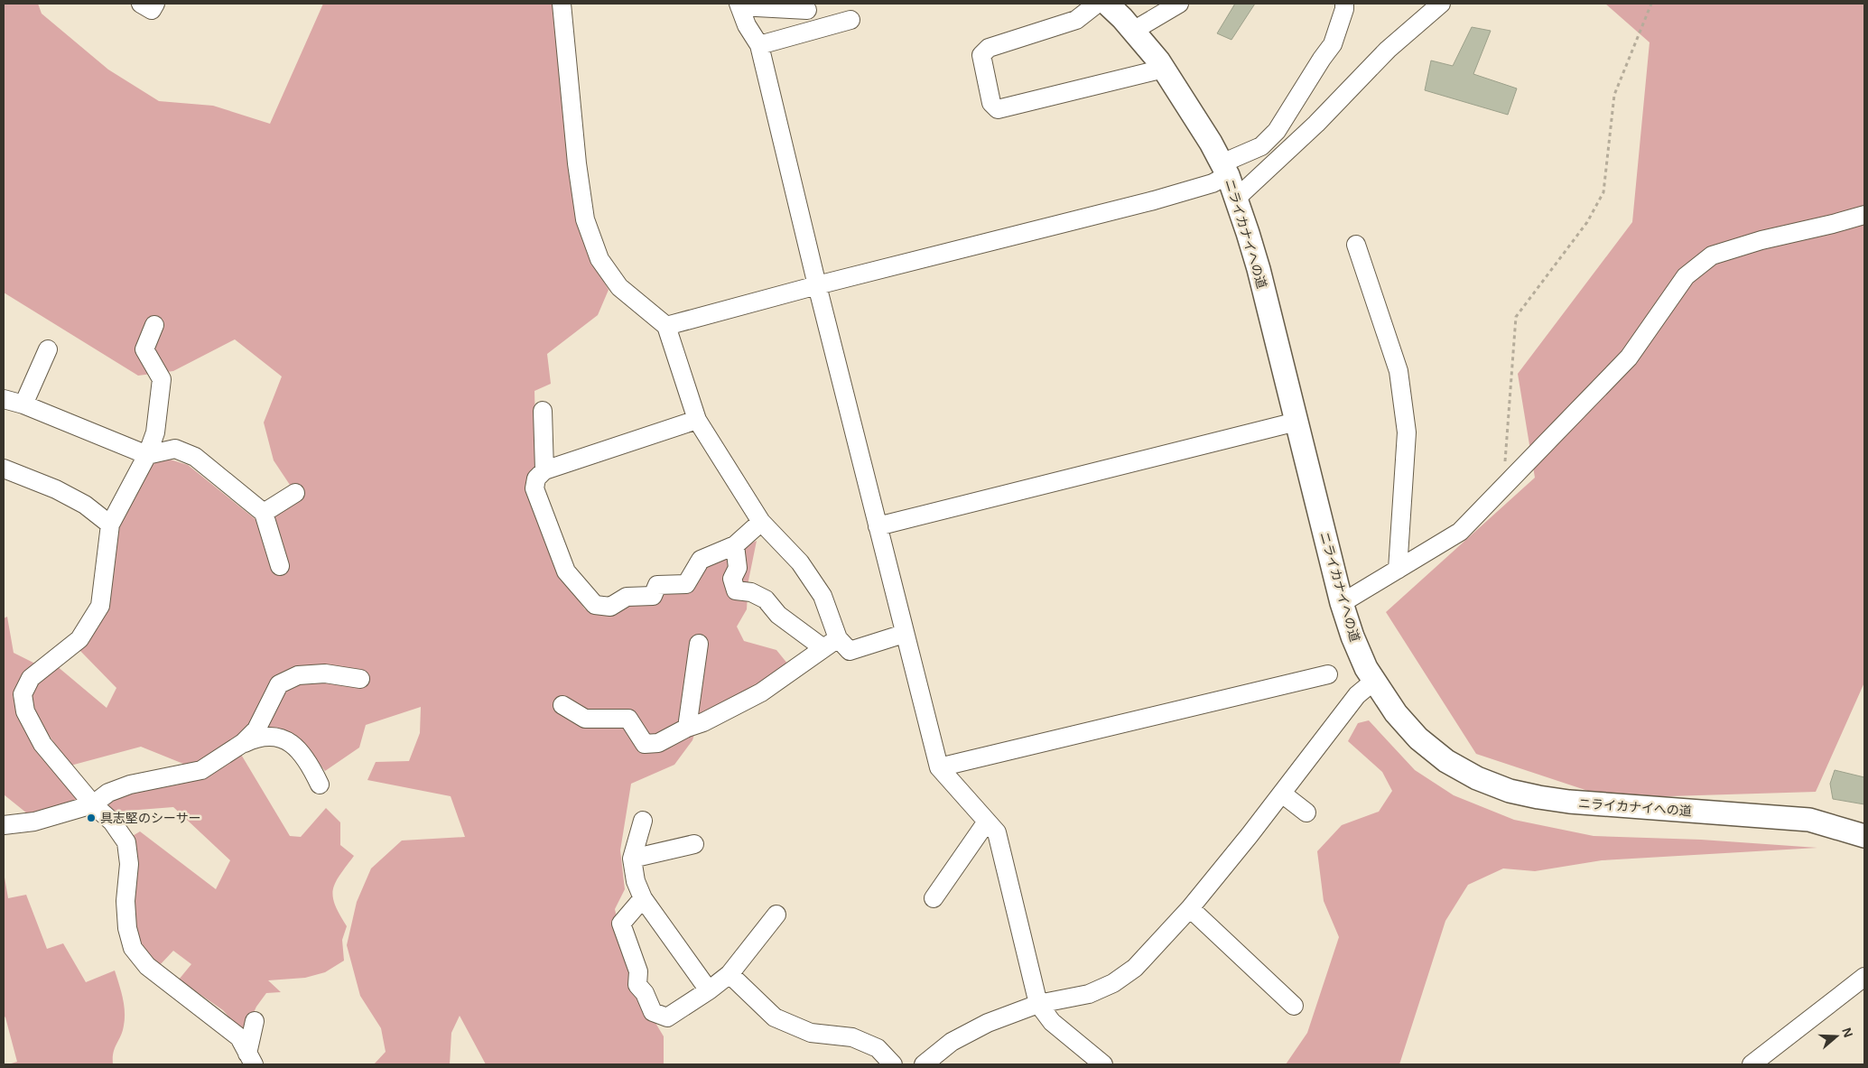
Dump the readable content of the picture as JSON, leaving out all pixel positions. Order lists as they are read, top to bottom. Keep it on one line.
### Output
{"streets":{"main road":["ニライカナイへの道"]},"places":["具志堅のシーサー"],"north":"right"}
